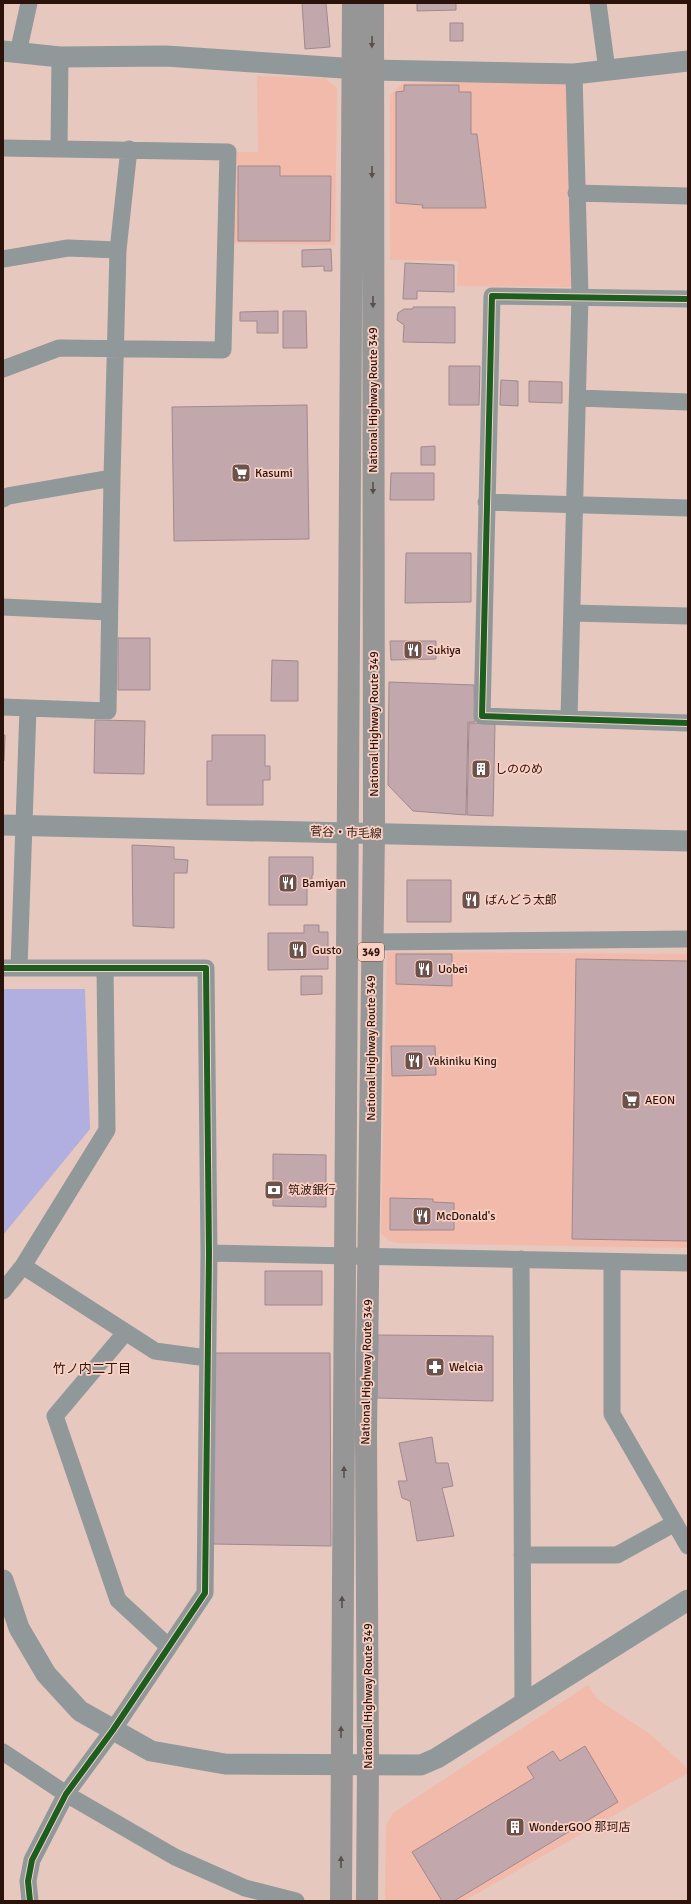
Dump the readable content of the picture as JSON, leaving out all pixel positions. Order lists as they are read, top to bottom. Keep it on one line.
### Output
{"streets":{"highway":["National Highway Route 349","349"],"street":["菅谷・市毛線"]},"crossings":[["National Highway Route 349","菅谷・市毛線"]],"districts":["竹ノ内二丁目"],"places":{"supermarket":["Kasumi","AEON"],"restaurant":["Sukiya","Bamiyan","ばんどう太郎","Gusto","Uobei","Yakiniku King","McDonald's"],"building":["しののめ","WonderGOO 那珂店"],"bank":["筑波銀行"],"pharmacy":["Welcia"]}}
